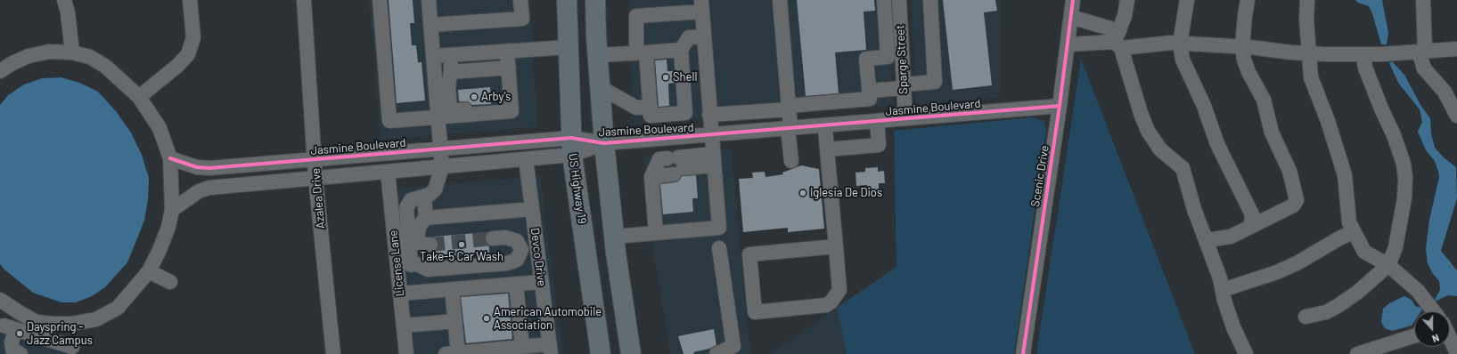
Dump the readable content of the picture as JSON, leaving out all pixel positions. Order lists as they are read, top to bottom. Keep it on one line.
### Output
{"streets":{"highway":["US Highway 19"],"street":["Sparge Street","Jasmine Boulevard","Scenic Drive","Azalea Drive","Devco Drive","License Lane"]},"crossings":[["Sparge Street","Jasmine Boulevard"],["Jasmine Boulevard","Scenic Drive"],["Jasmine Boulevard","US Highway 19"],["Jasmine Boulevard","Azalea Drive"],["Jasmine Boulevard","Devco Drive"],["Jasmine Boulevard","License Lane"]],"places":["Shell","Arby's","Iglesia De Dios","Take-5 Car Wash","American Automobile Association","Dayspring - Jazz Campus"],"north":"bottom"}
